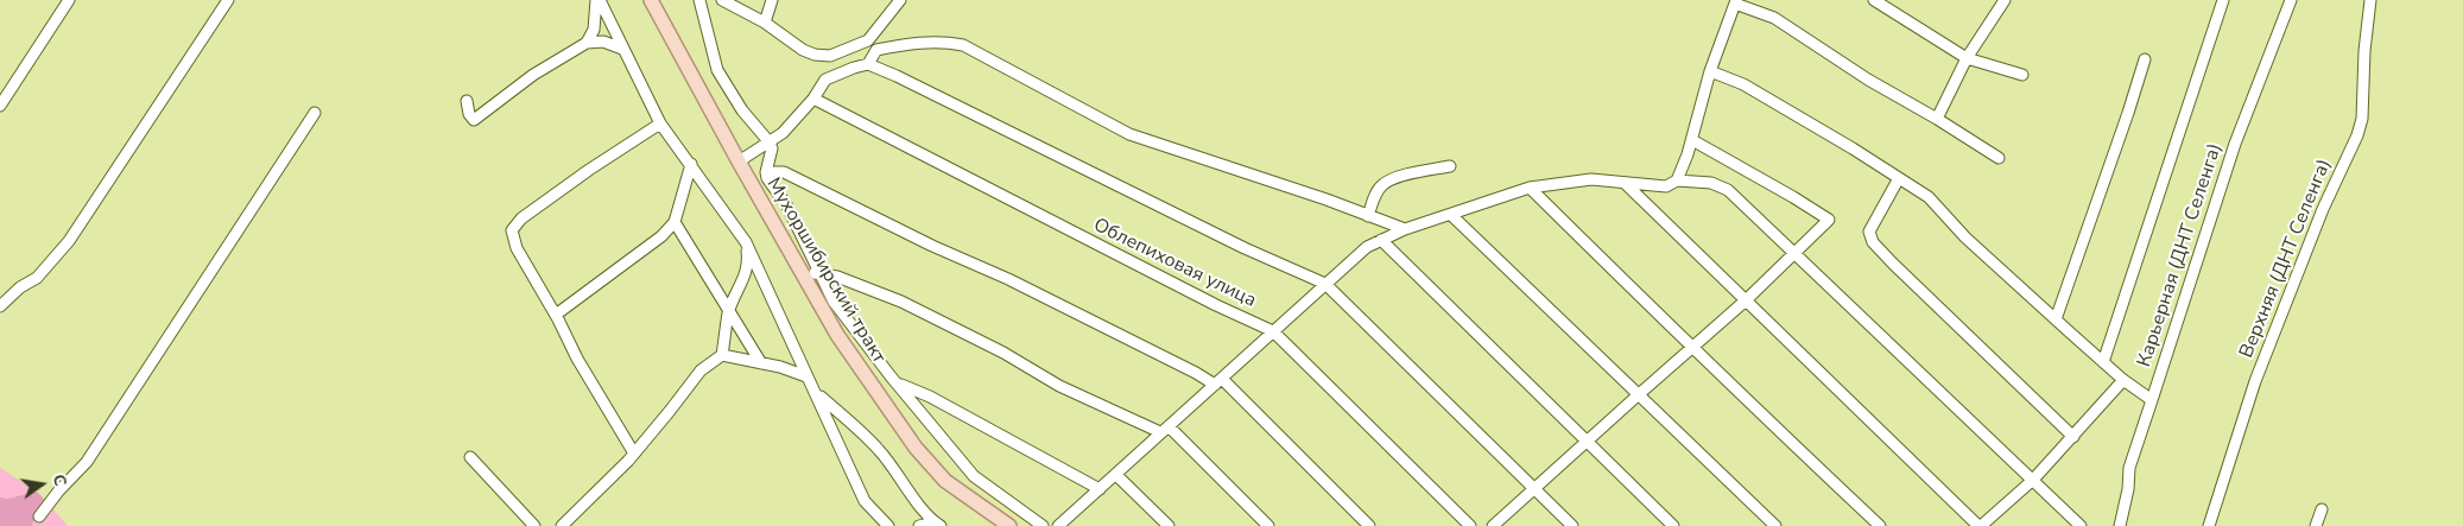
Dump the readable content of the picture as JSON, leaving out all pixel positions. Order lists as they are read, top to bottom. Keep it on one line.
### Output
{"streets":{"main road":["Мухоршибирский тракт"],"street":["Карьерная (ДНТ Селенга)","Верхняя (ДНТ Селенга)","Облепиховая улица"]},"north":"right"}
